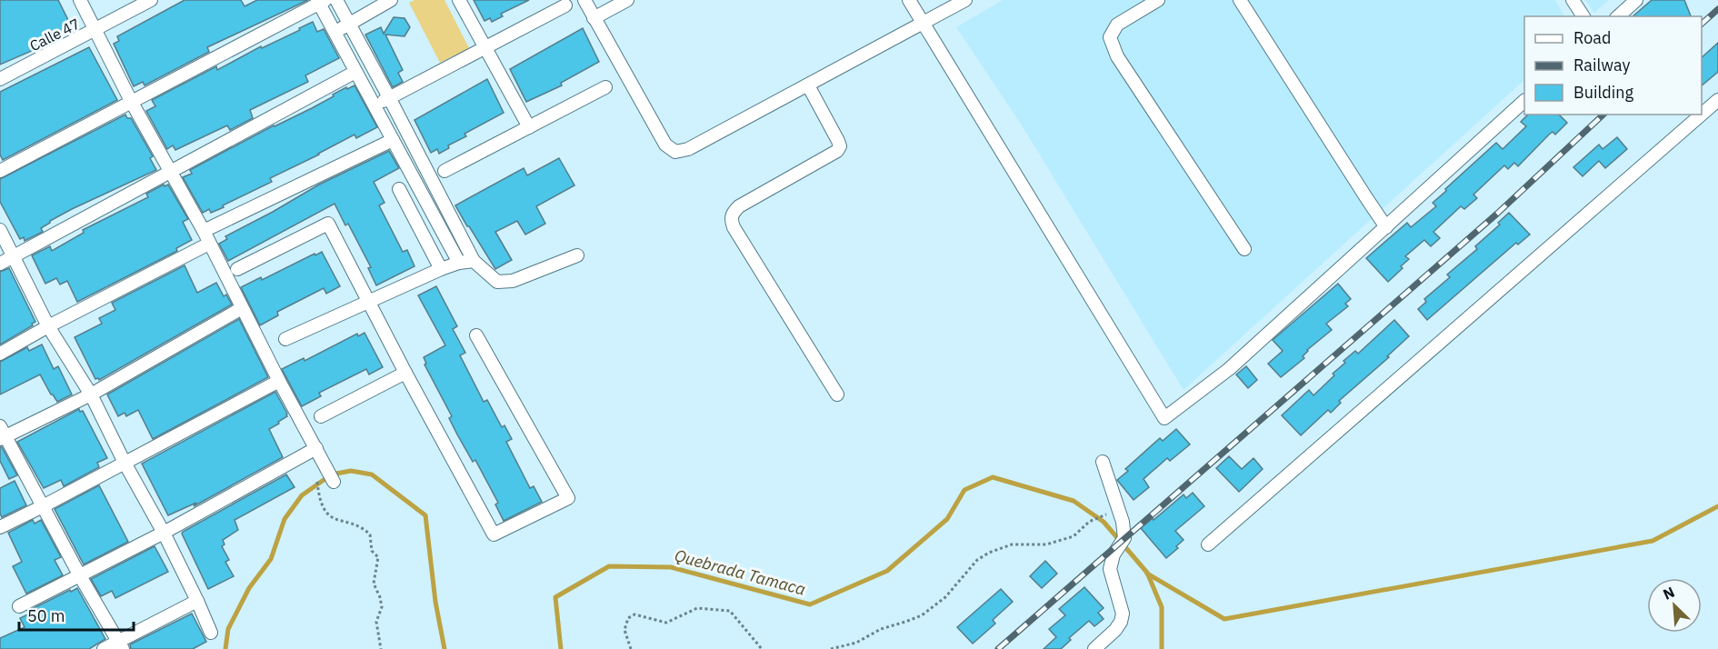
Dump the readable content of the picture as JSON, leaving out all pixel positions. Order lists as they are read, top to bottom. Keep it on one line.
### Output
{"streets":{"street":["Calle 47"]},"water":["Quebrada Tamaca"],"legend":["Road","Railway","Building"],"scale_bar":"50 m","north":"top left"}
